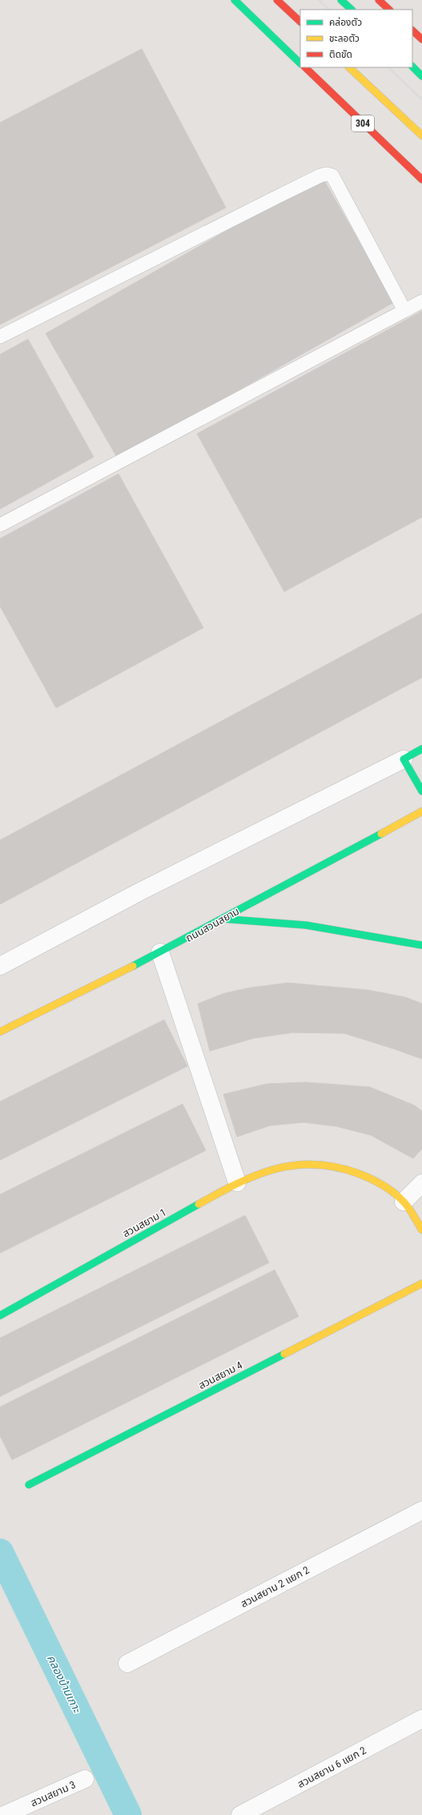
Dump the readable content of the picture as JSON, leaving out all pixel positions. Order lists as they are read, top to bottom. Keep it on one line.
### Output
{"streets":{"main road":["304","ถนนสวนสยาม","สวนสยาม 1","สวนสยาม 4"],"street":["สวนสยาม 2 แยก 2","สวนสยาม 6 แยก 2","สวนสยาม 3"]},"water":["คลองบ้านเกาะ"],"legend":["คล่องตัว","ชะลอตัว","ติดขัด"]}
